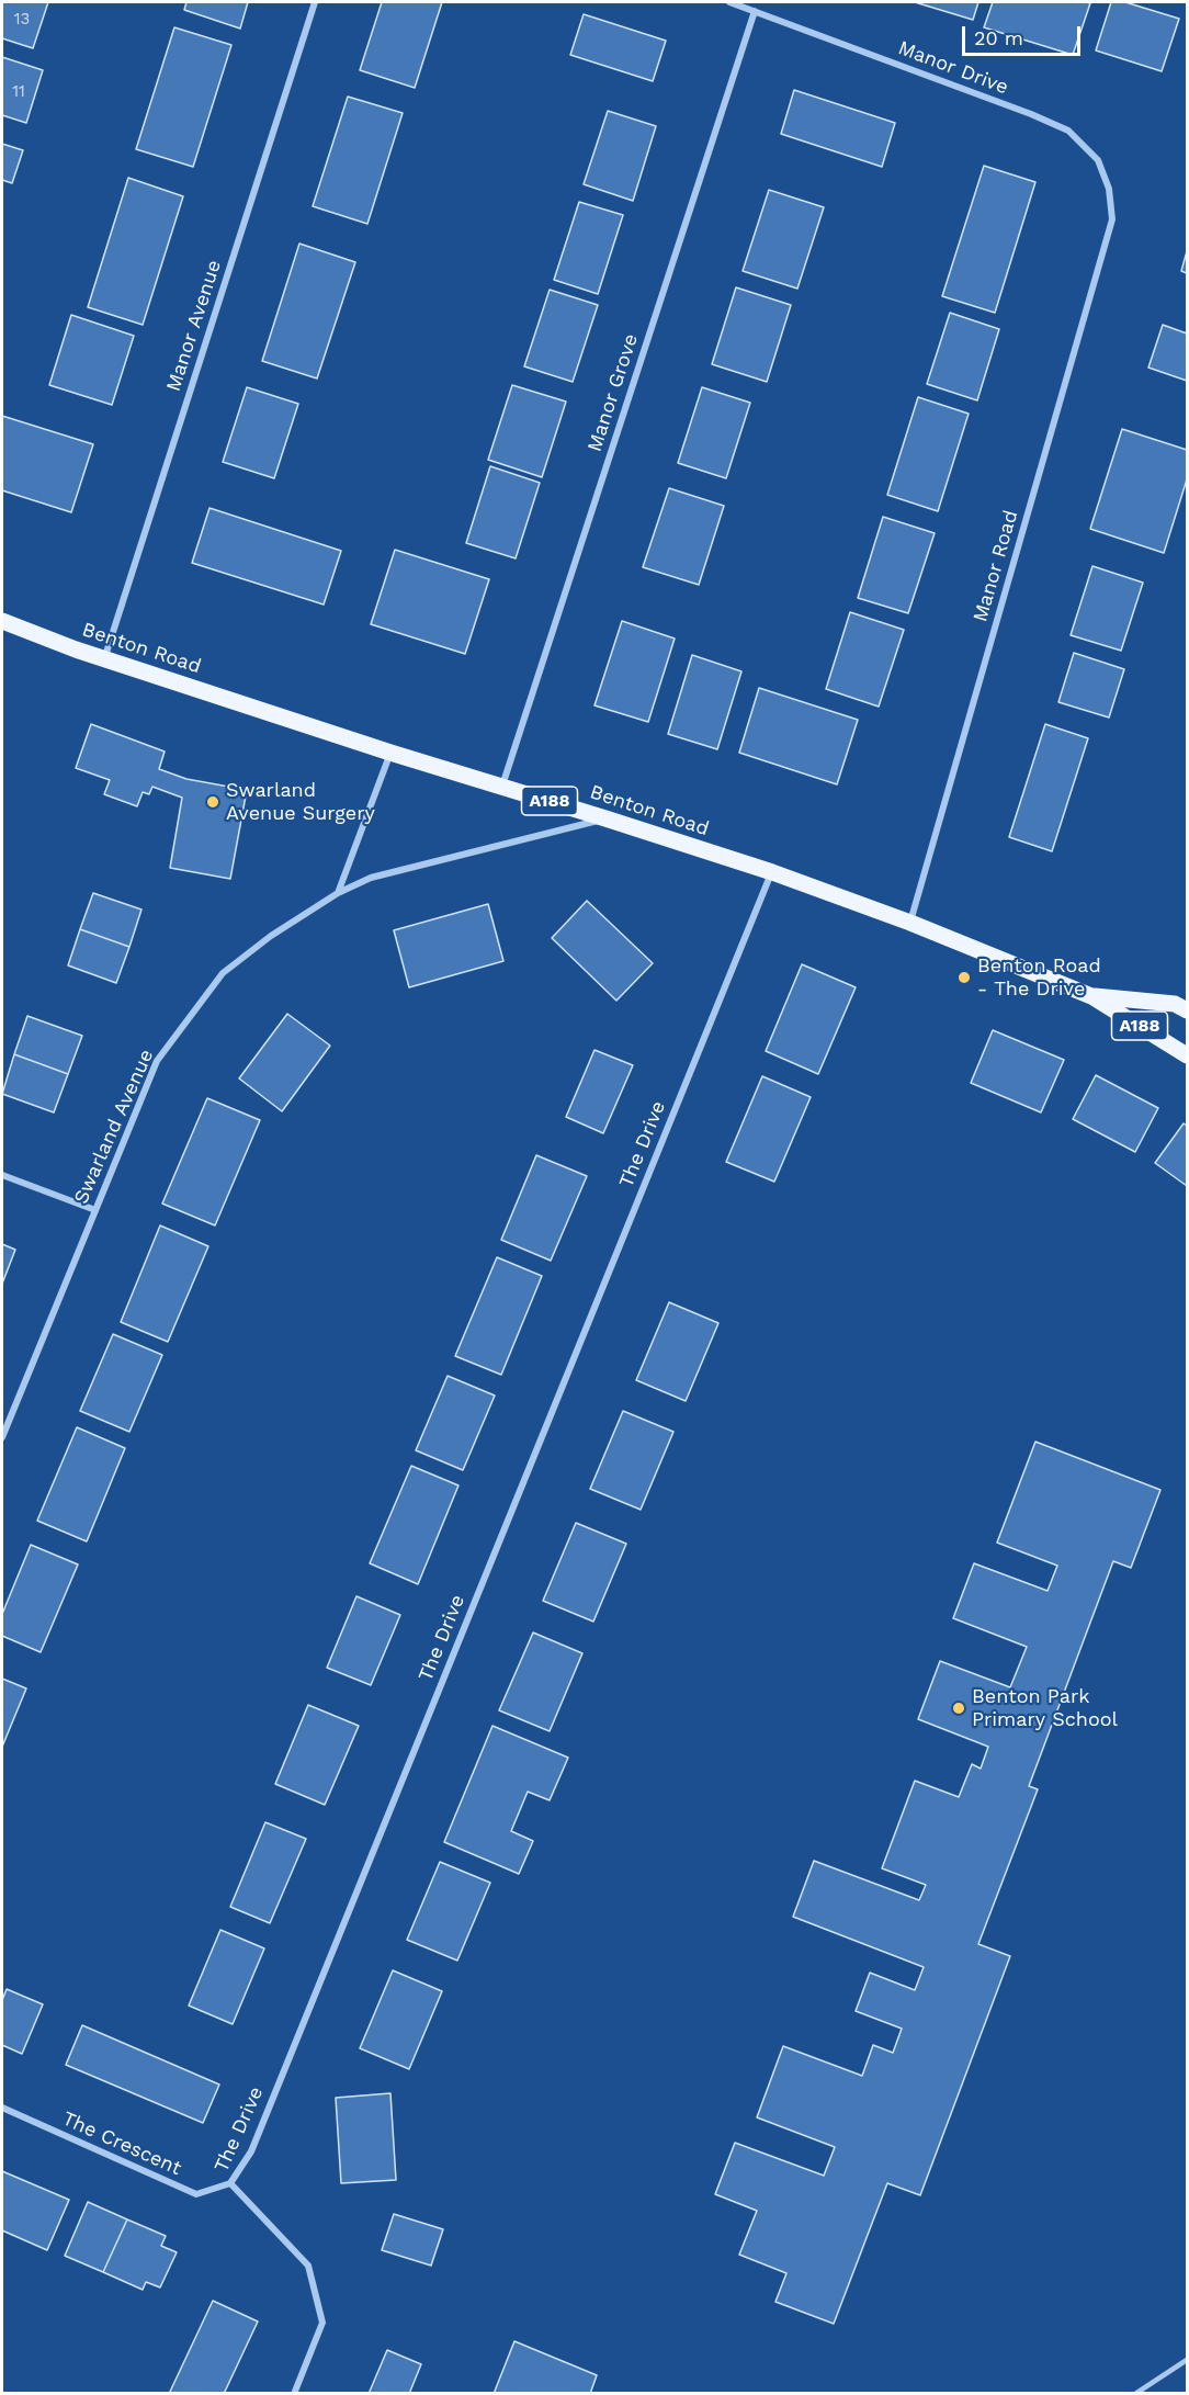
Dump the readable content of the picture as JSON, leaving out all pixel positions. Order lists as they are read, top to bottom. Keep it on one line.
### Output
{"streets":{"main road":["Benton Road","A188"],"street":["Manor Drive","Manor Avenue","Manor Grove","Manor Road","Swarland Avenue","The Drive","The Crescent"]},"crossings":[["Manor Drive","Manor Grove"],["Manor Drive","Manor Road"],["Manor Avenue","Benton Road"],["Manor Grove","Benton Road"],["Manor Road","Benton Road"],["Benton Road","Swarland Avenue"],["Benton Road","The Drive"],["The Drive","The Crescent"]],"places":["Swarland Avenue Surgery","Benton Road - The Drive","Benton Park Primary School"],"house_numbers":["13","11"],"scale_bar":"20 m"}
